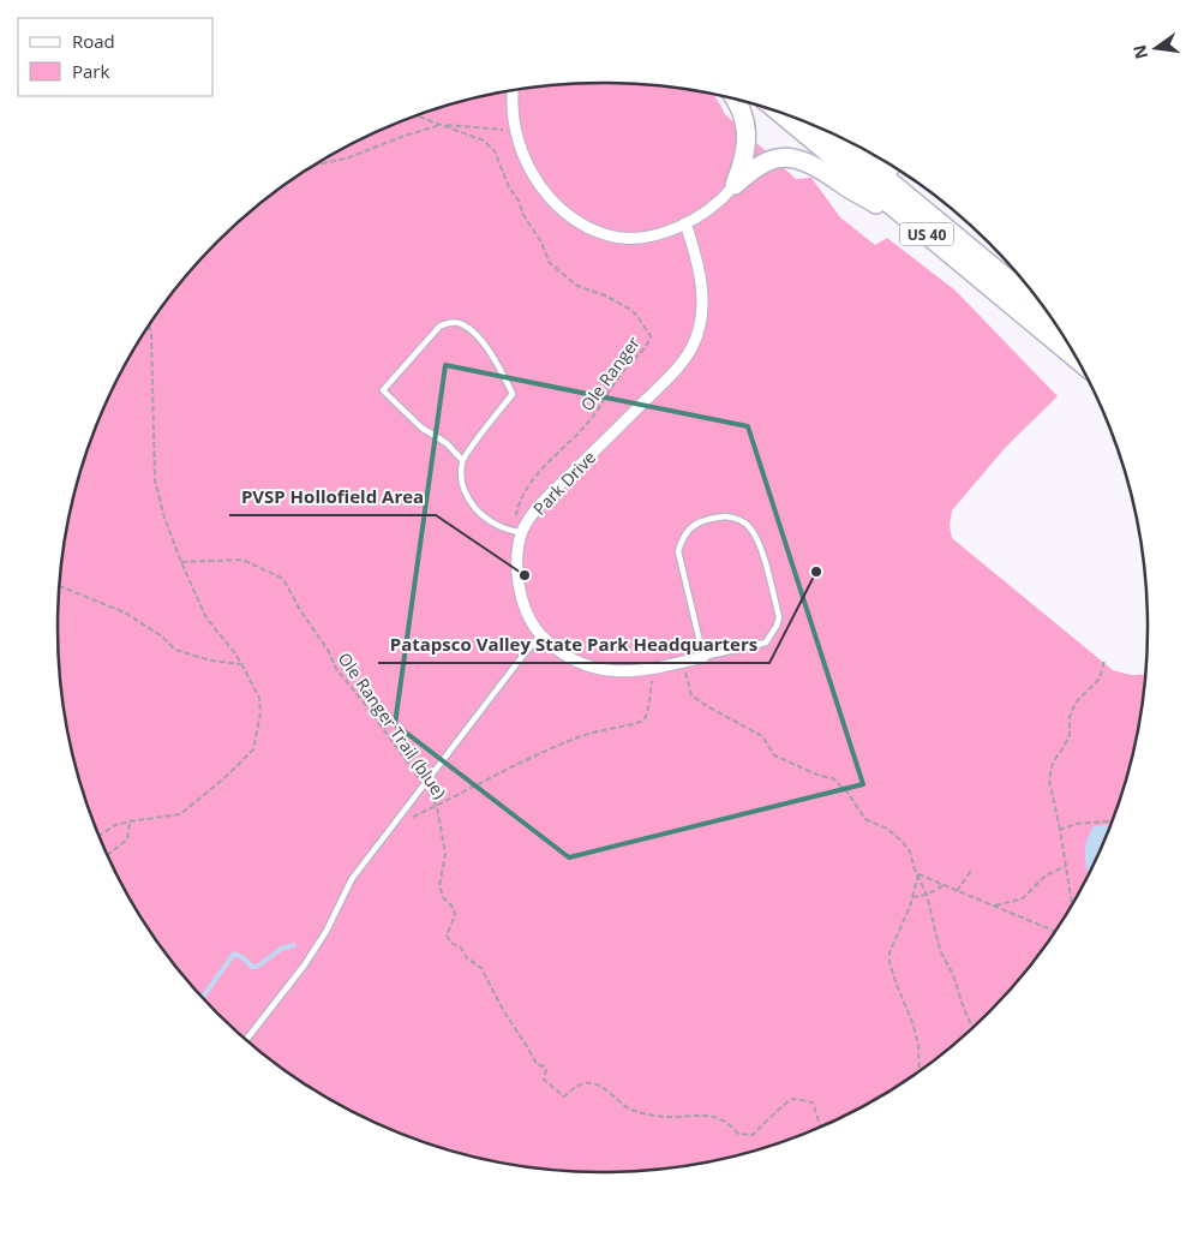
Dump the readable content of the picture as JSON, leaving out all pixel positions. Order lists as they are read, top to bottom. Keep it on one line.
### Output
{"streets":{"main road":["US 40"],"street":["Park Drive"],"path":["Ole Ranger","Ole Ranger Trail (blue)"]},"crossings":[["Ole Ranger","Park Drive"]],"places":["Patapsco Valley State Park Headquarters","PVSP Hollofield Area"],"legend":["Road","Park"],"north":"left"}
